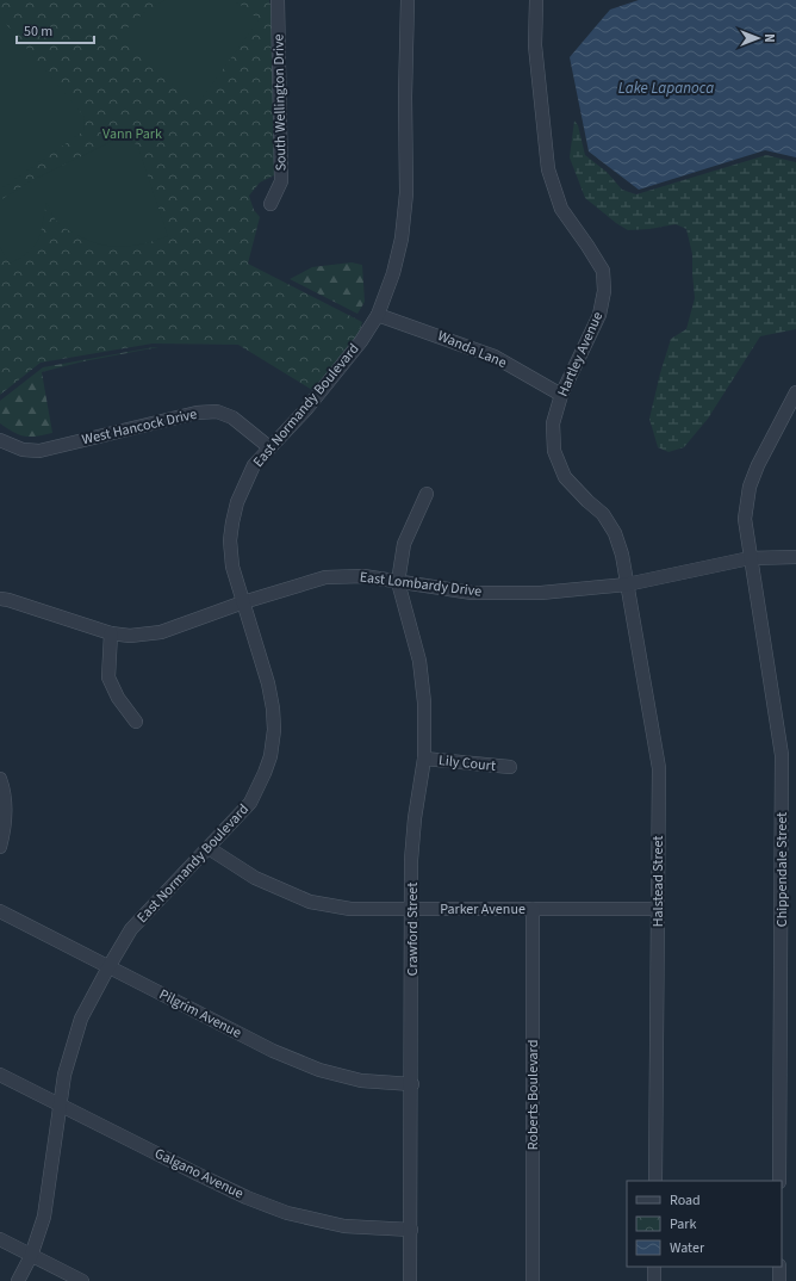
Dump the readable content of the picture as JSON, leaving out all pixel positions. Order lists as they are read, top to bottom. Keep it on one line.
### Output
{"streets":{"street":["South Wellington Drive","Wanda Lane","Hartley Avenue","East Normandy Boulevard","West Hancock Drive","East Lombardy Drive","Lily Court","Chippendale Street","Halstead Street","Parker Avenue","Crawford Street","Pilgrim Avenue","Roberts Boulevard","Galgano Avenue"]},"crossings":[["Wanda Lane","Hartley Avenue"],["Wanda Lane","East Normandy Boulevard"],["Hartley Avenue","East Lombardy Drive"],["Hartley Avenue","Halstead Street"],["East Normandy Boulevard","West Hancock Drive"],["East Normandy Boulevard","East Lombardy Drive"],["East Normandy Boulevard","Parker Avenue"],["East Normandy Boulevard","Pilgrim Avenue"],["East Normandy Boulevard","Galgano Avenue"],["East Lombardy Drive","Chippendale Street"],["East Lombardy Drive","Halstead Street"],["East Lombardy Drive","Crawford Street"],["Lily Court","Crawford Street"],["Halstead Street","Parker Avenue"],["Parker Avenue","Crawford Street"],["Parker Avenue","Roberts Boulevard"],["Crawford Street","Pilgrim Avenue"],["Crawford Street","Galgano Avenue"]],"water":["Lake Lapanoca"],"parks":["Vann Park"],"legend":["Road","Park","Water"],"scale_bar":"50 m","north":"right"}
